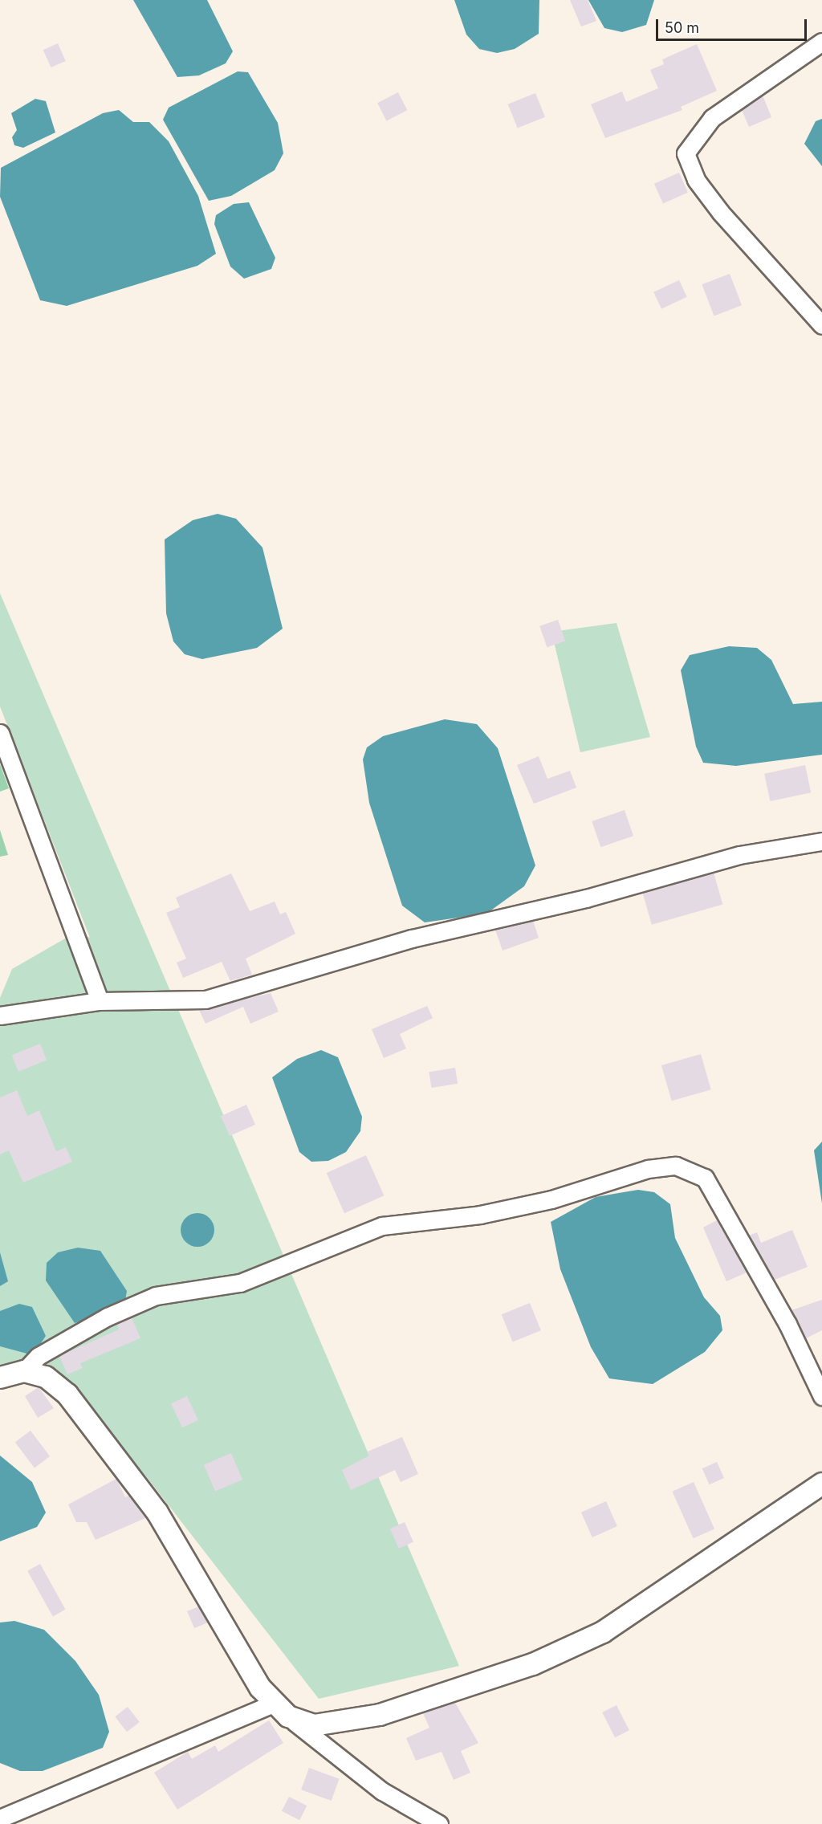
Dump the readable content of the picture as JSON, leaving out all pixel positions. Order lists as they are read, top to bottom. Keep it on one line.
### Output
{"scale_bar":"50 m"}
